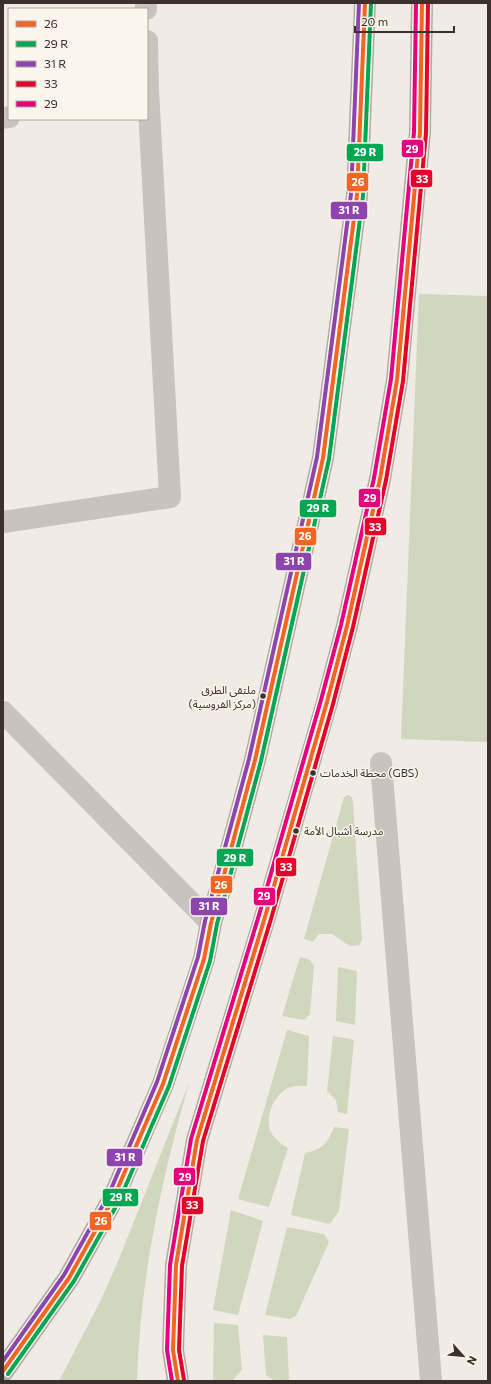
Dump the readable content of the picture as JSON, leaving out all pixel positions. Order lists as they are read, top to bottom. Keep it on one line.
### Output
{"places":["ملتقى الطرق (مركز الفروسية)","محطة الخدمات (GBS)","مدرسة أشبال الأمة"],"lines":["transit line 26","transit line 33","transit line 29"],"legend":["26","29 R","31 R","33","29"],"scale_bar":"20 m","north":"bottom right"}
